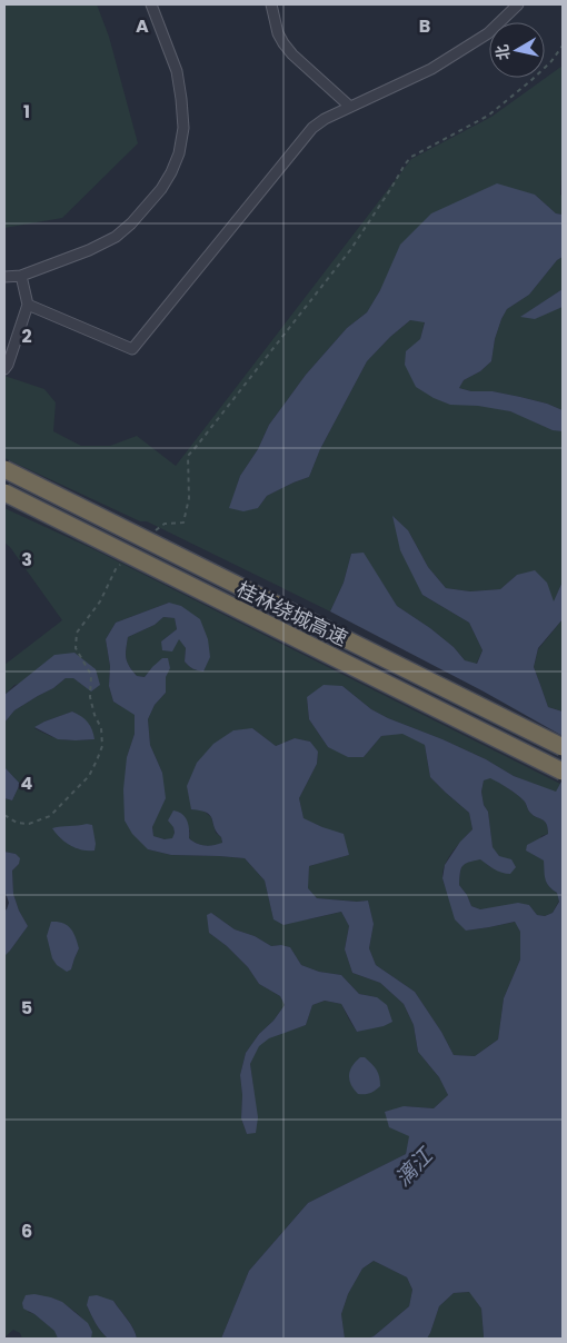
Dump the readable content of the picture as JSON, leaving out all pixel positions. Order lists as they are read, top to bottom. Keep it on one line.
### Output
{"streets":{"highway":["桂林绕城高速"]},"water":["漓江"],"north":"left","grid":{"columns":["A","B"],"rows":["1","2","3","4","5","6"]}}
